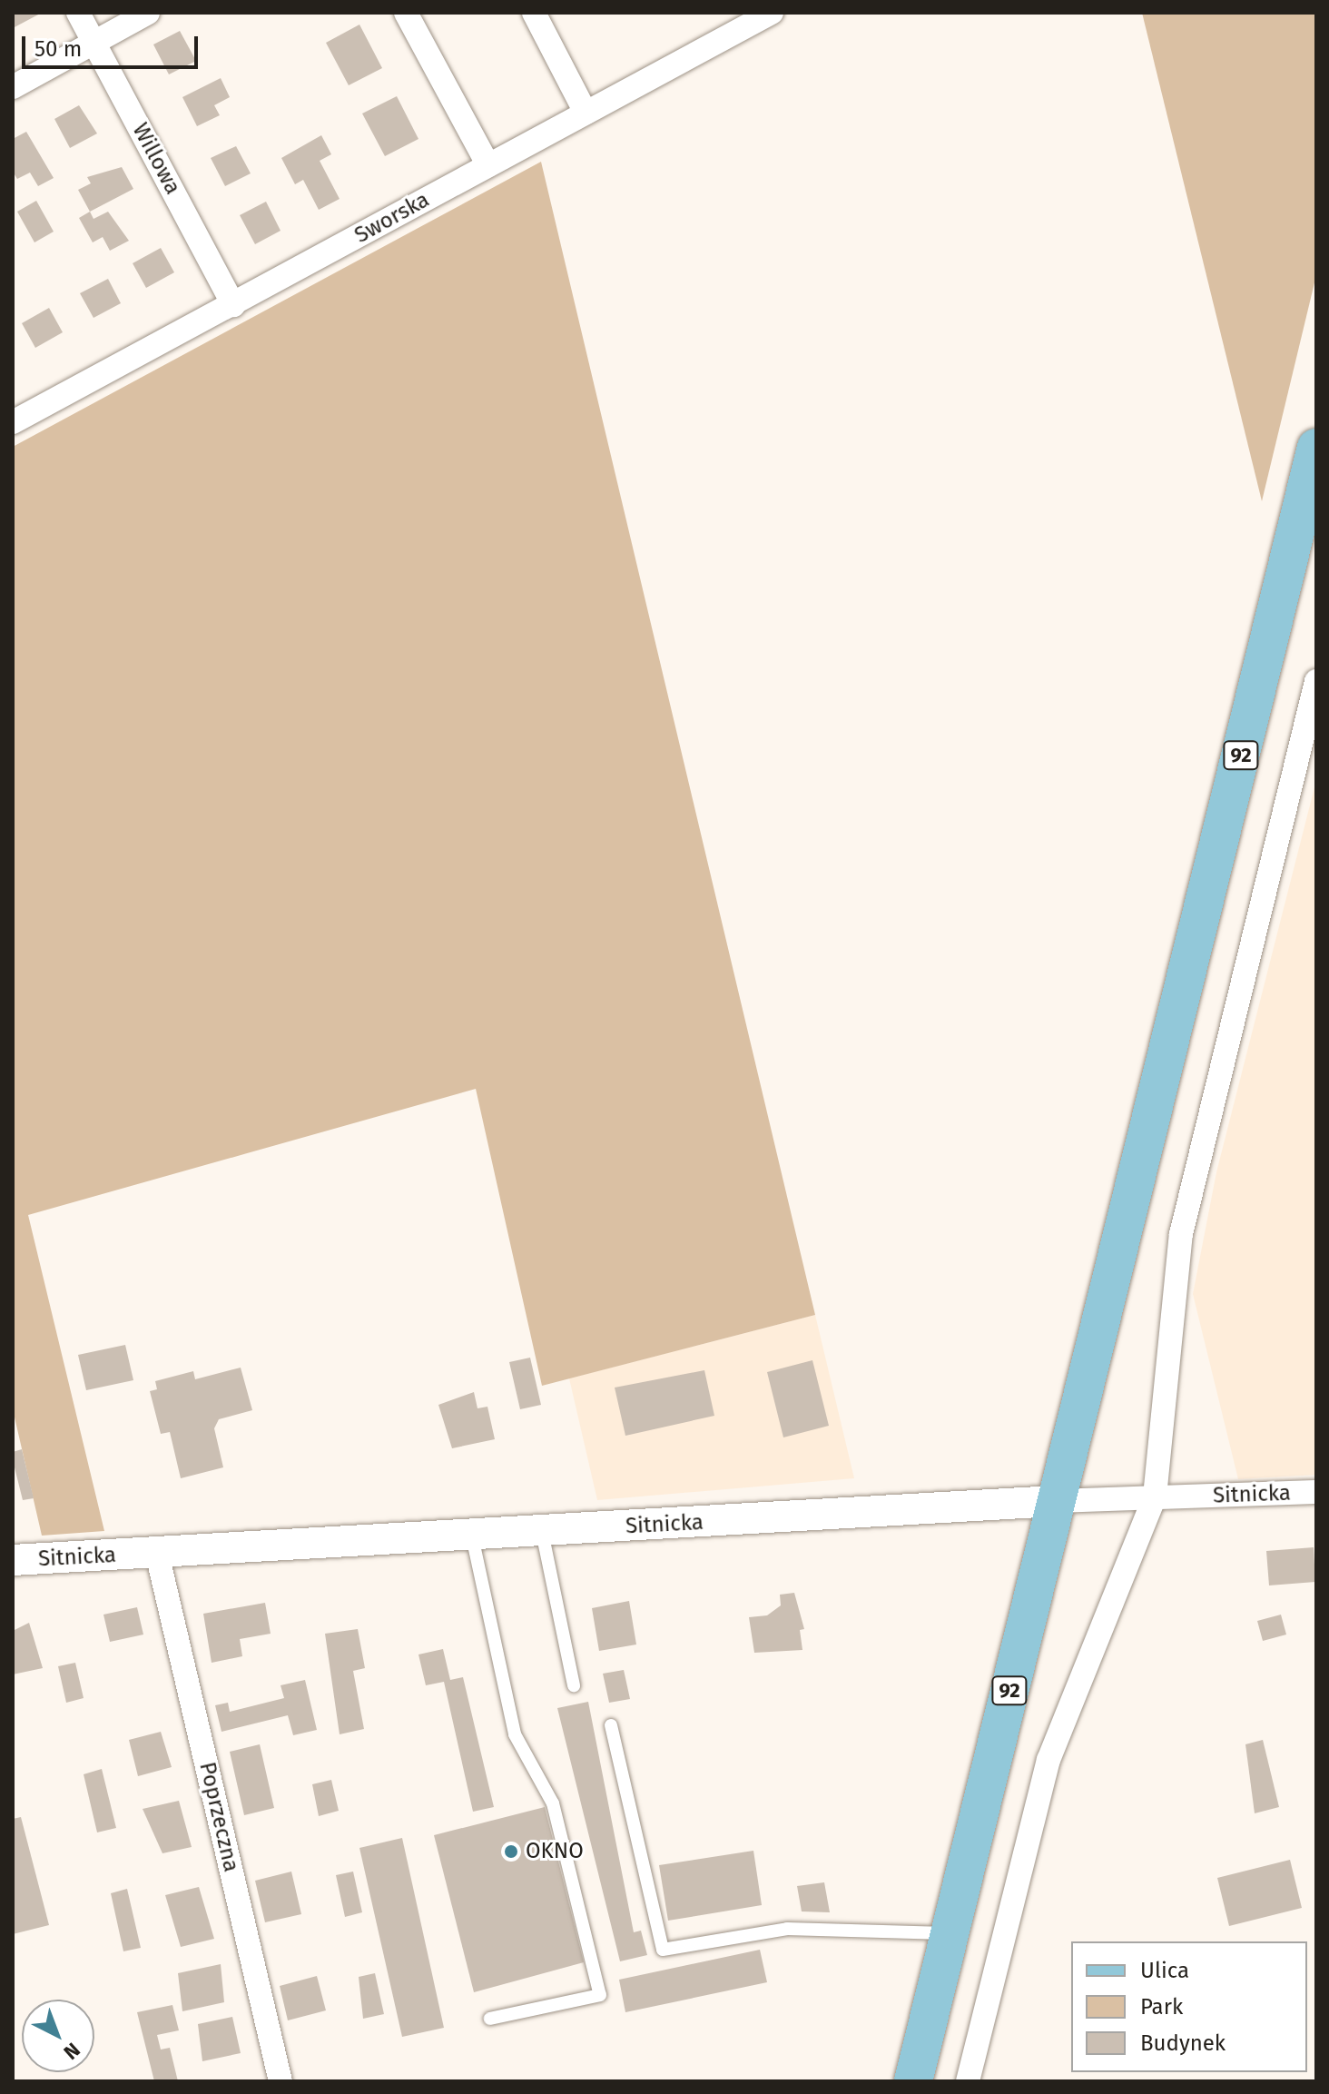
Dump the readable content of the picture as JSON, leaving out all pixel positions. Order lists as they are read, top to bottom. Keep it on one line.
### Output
{"streets":{"main road":["92"],"street":["Willowa","Sworska","Sitnicka","Poprzeczna"]},"crossings":[["Willowa","Sworska"],["92","Sitnicka"],["Sitnicka","Poprzeczna"]],"places":["OKNO"],"legend":["Ulica","Park","Budynek"],"scale_bar":"50 m","north":"bottom right"}
